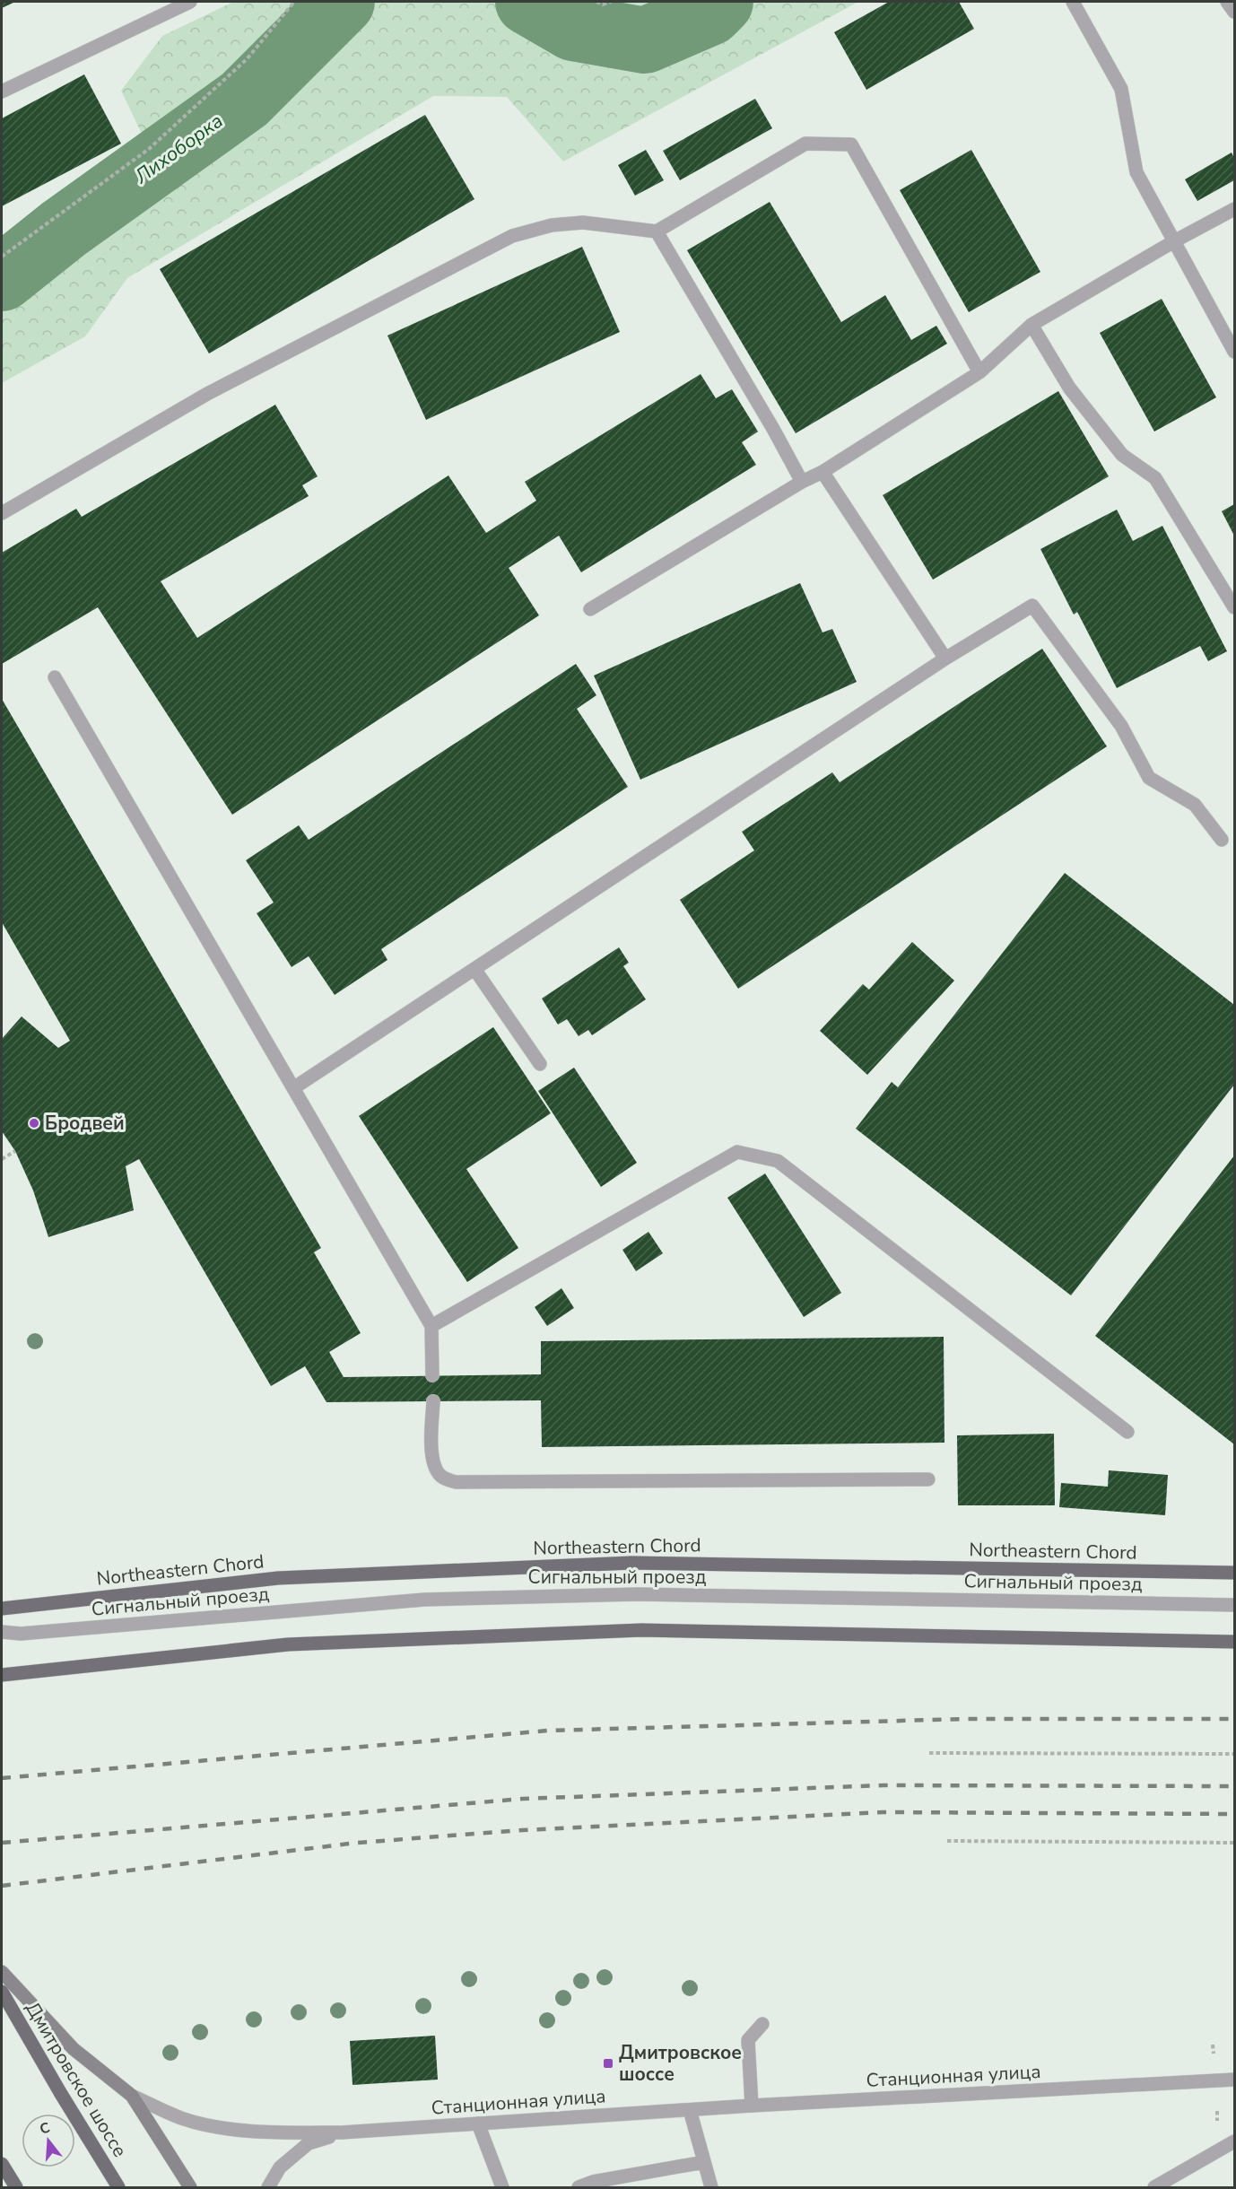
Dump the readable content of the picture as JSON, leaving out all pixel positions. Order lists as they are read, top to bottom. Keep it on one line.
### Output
{"streets":{"main road":["Northeastern Chord","Дмитровское шоссе"],"street":["Сигнальный проезд","Станционная улица"]},"water":["Лихоборка"],"places":{"other":["Бродвей"],"transit":["Дмитровское шоссе"]},"north":"top"}
